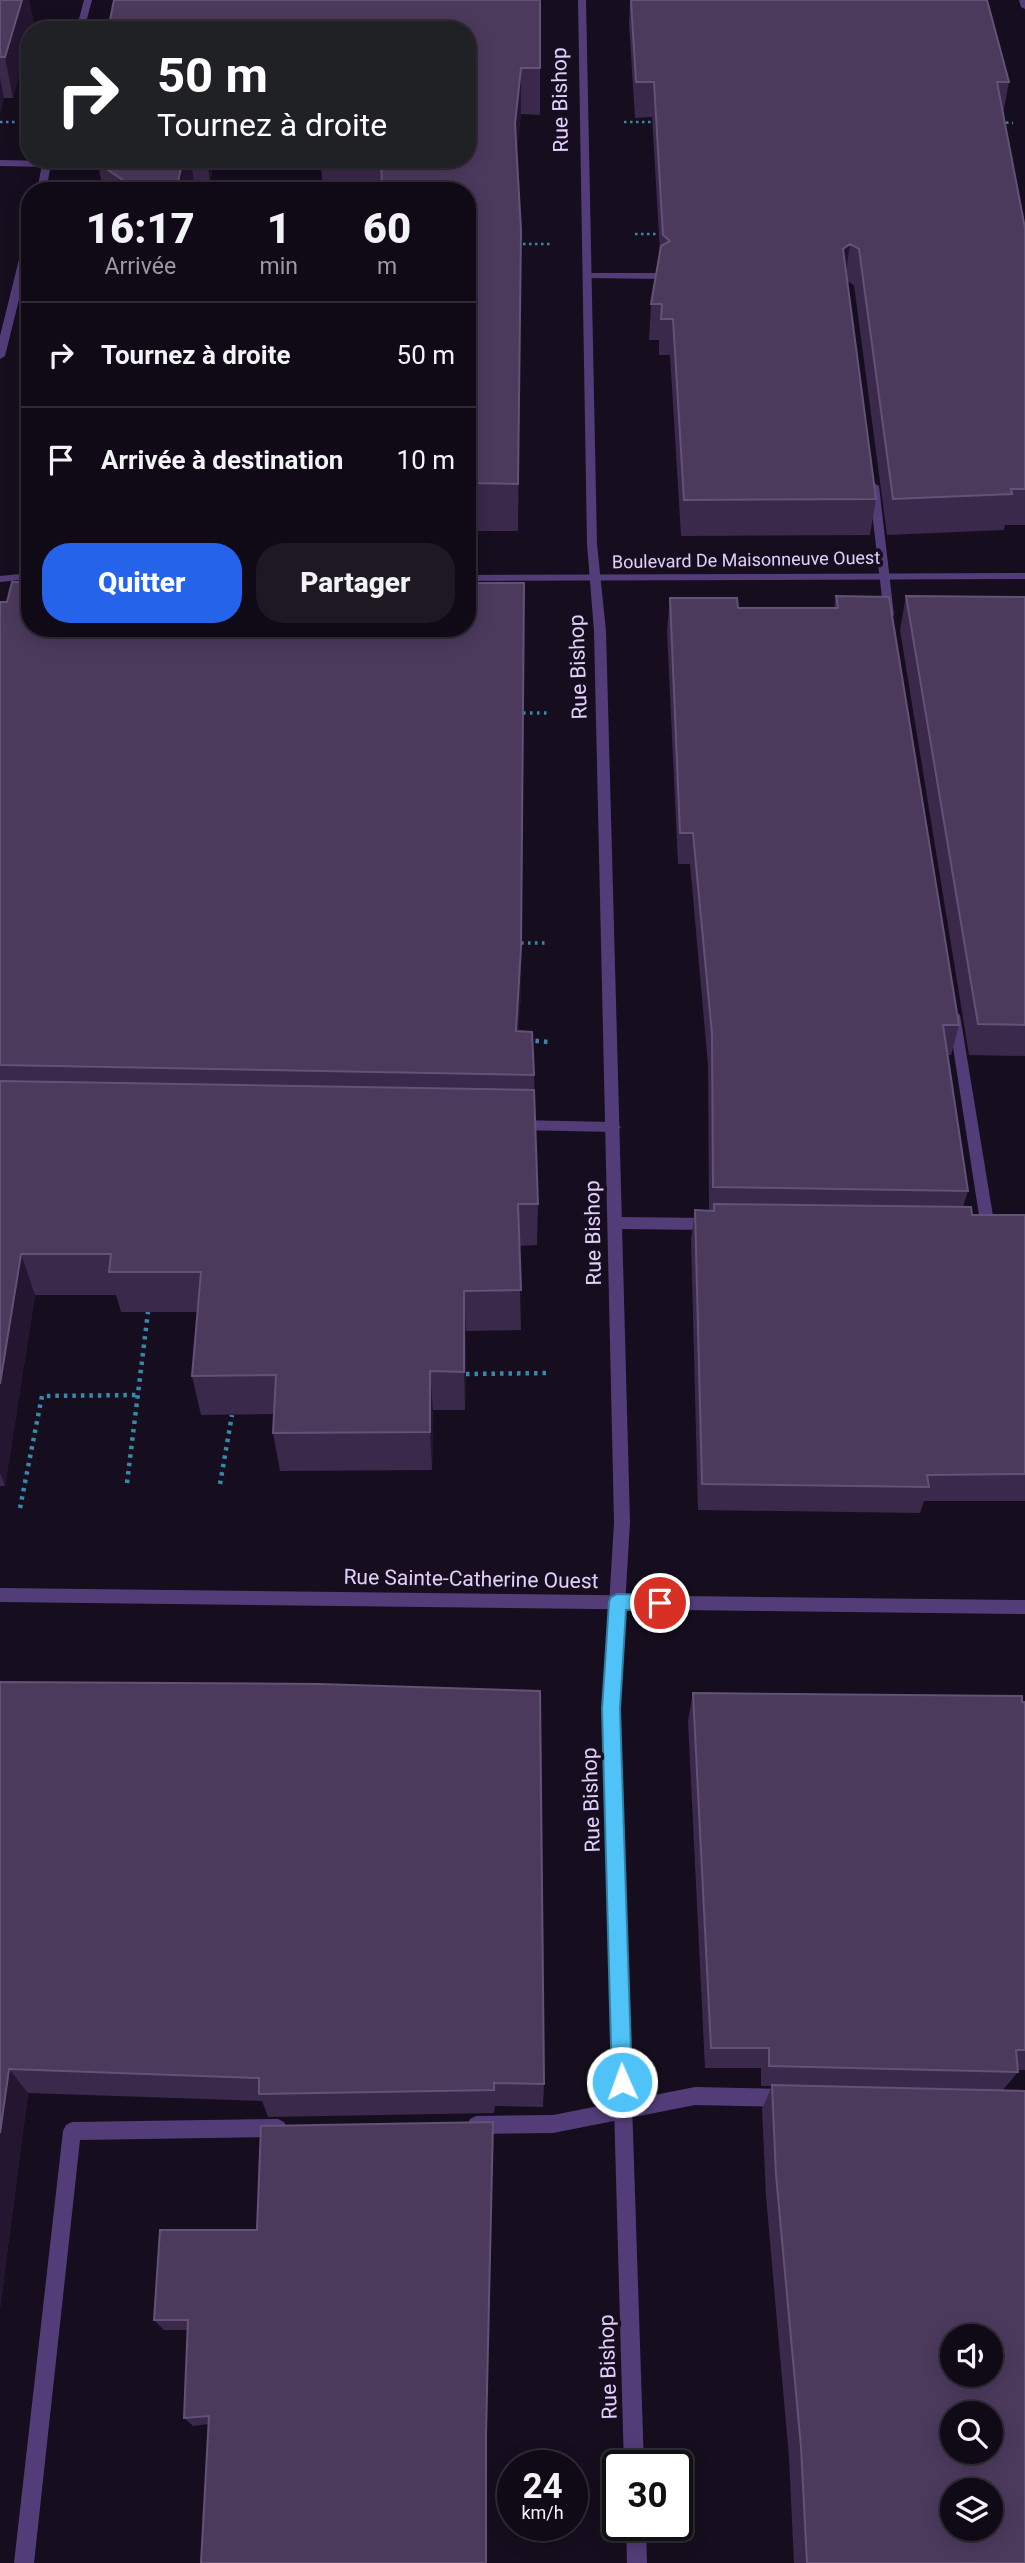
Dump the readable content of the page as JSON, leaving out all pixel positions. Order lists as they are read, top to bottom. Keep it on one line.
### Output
{"streets":{"street":["Rue Bishop","Boulevard De Maisonneuve Ouest","Rue Sainte-Catherine Ouest"]},"crossings":[["Rue Bishop","Boulevard De Maisonneuve Ouest"],["Rue Bishop","Rue Sainte-Catherine Ouest"]],"page":{"turn":["50 m","Tournez à droite"],"eta":["16:17","Arrivée","1","min","60","m"],"list":[{"name":"Tournez à droite","value":"50 m"},{"name":"Arrivée à destination","value":"10 m"}],"buttons":["Quitter","Partager"],"speed":"24 km/h","limit":"30"}}
